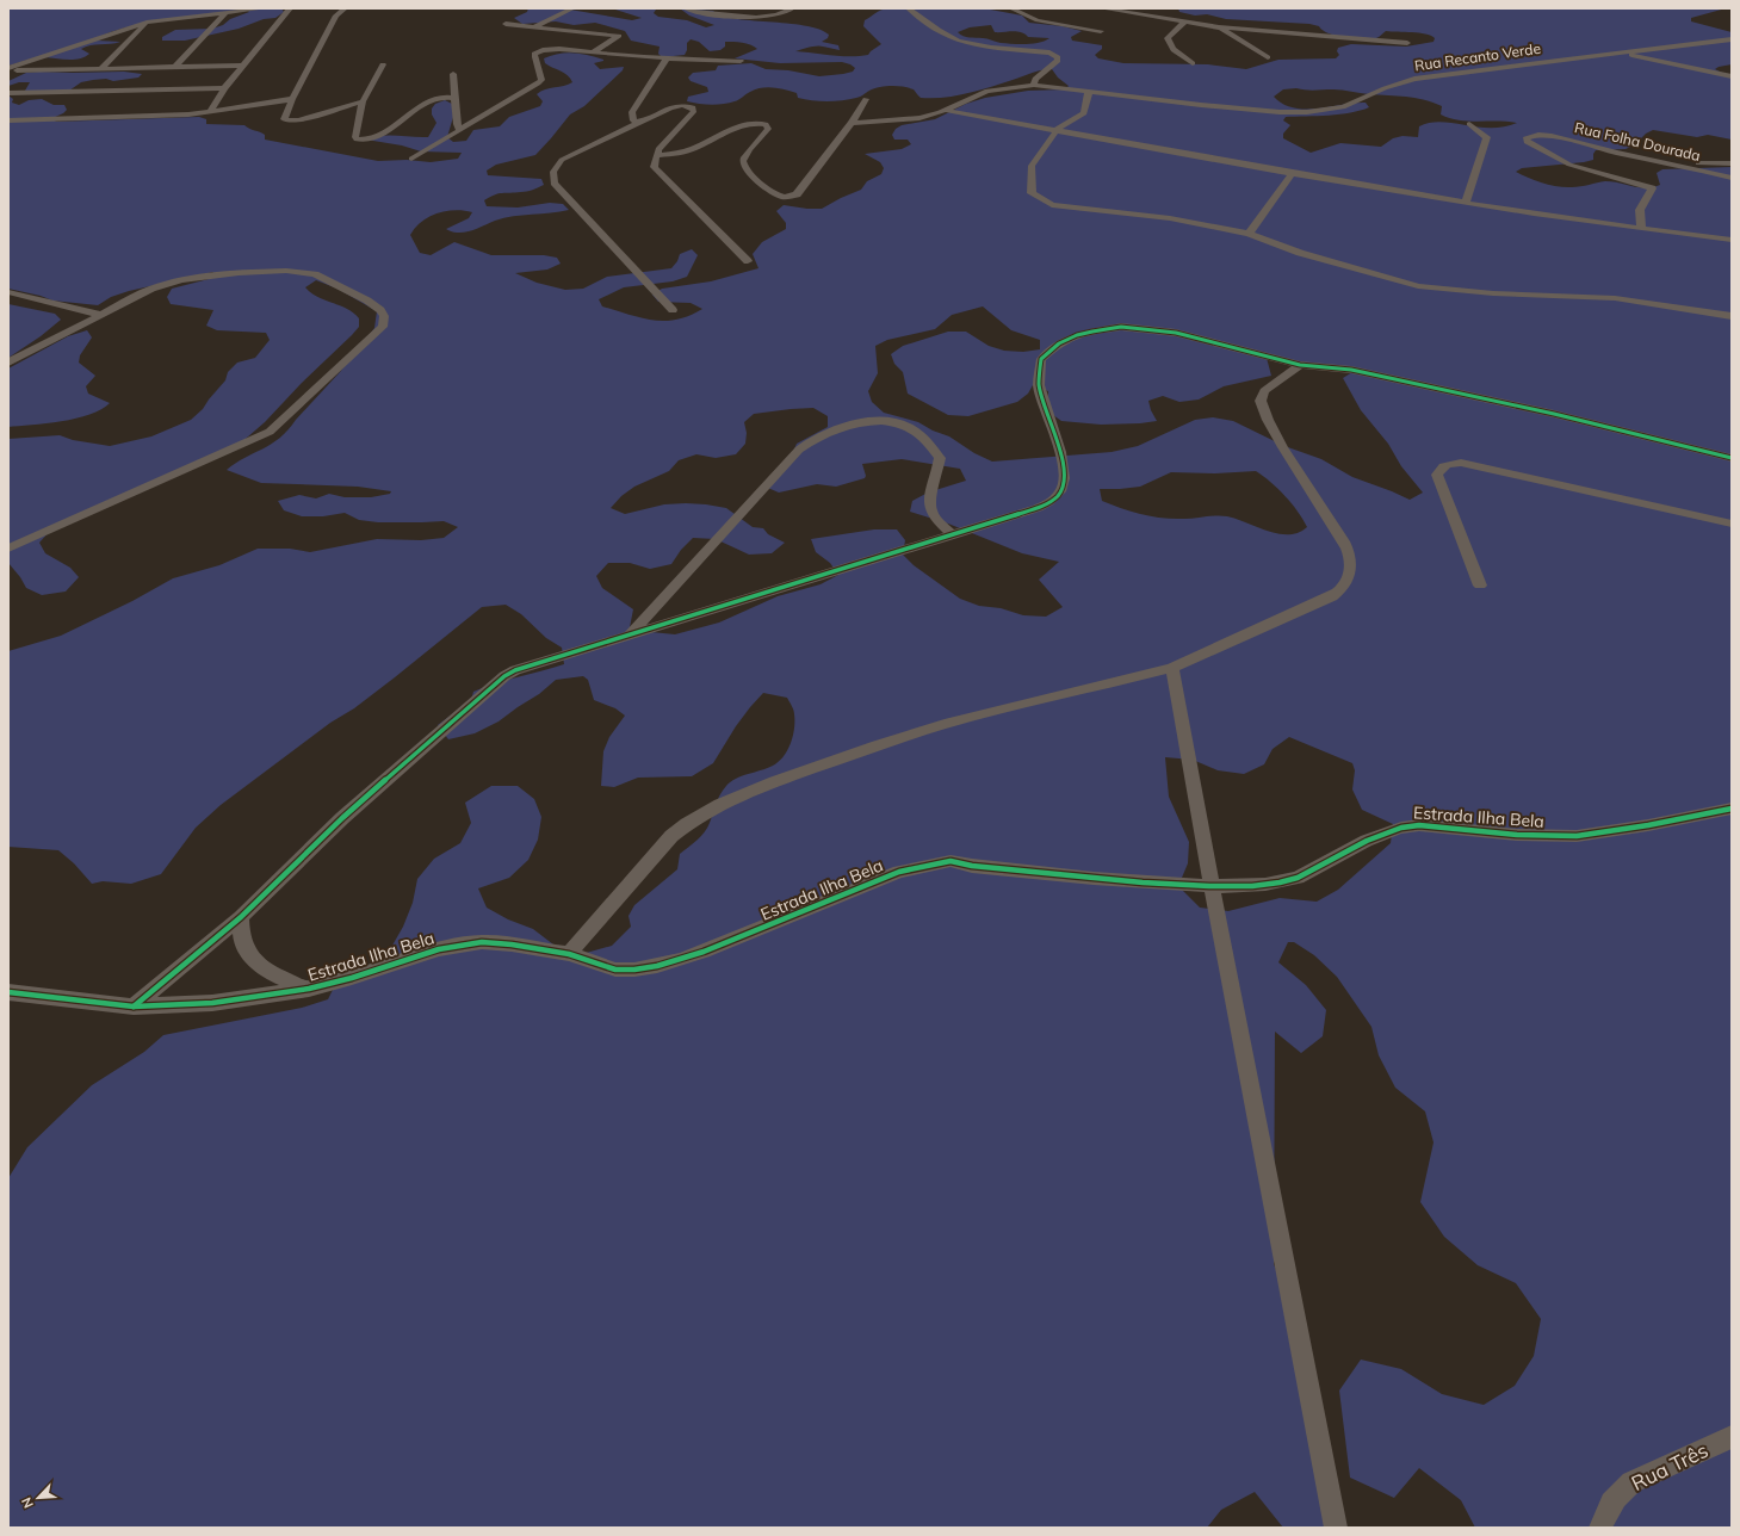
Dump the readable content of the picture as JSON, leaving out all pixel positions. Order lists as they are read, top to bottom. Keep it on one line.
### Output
{"streets":{"street":["Rua Recanto Verde","Rua Folha Dourada","Estrada Ilha Bela","Rua Três"]},"north":"bottom left"}
